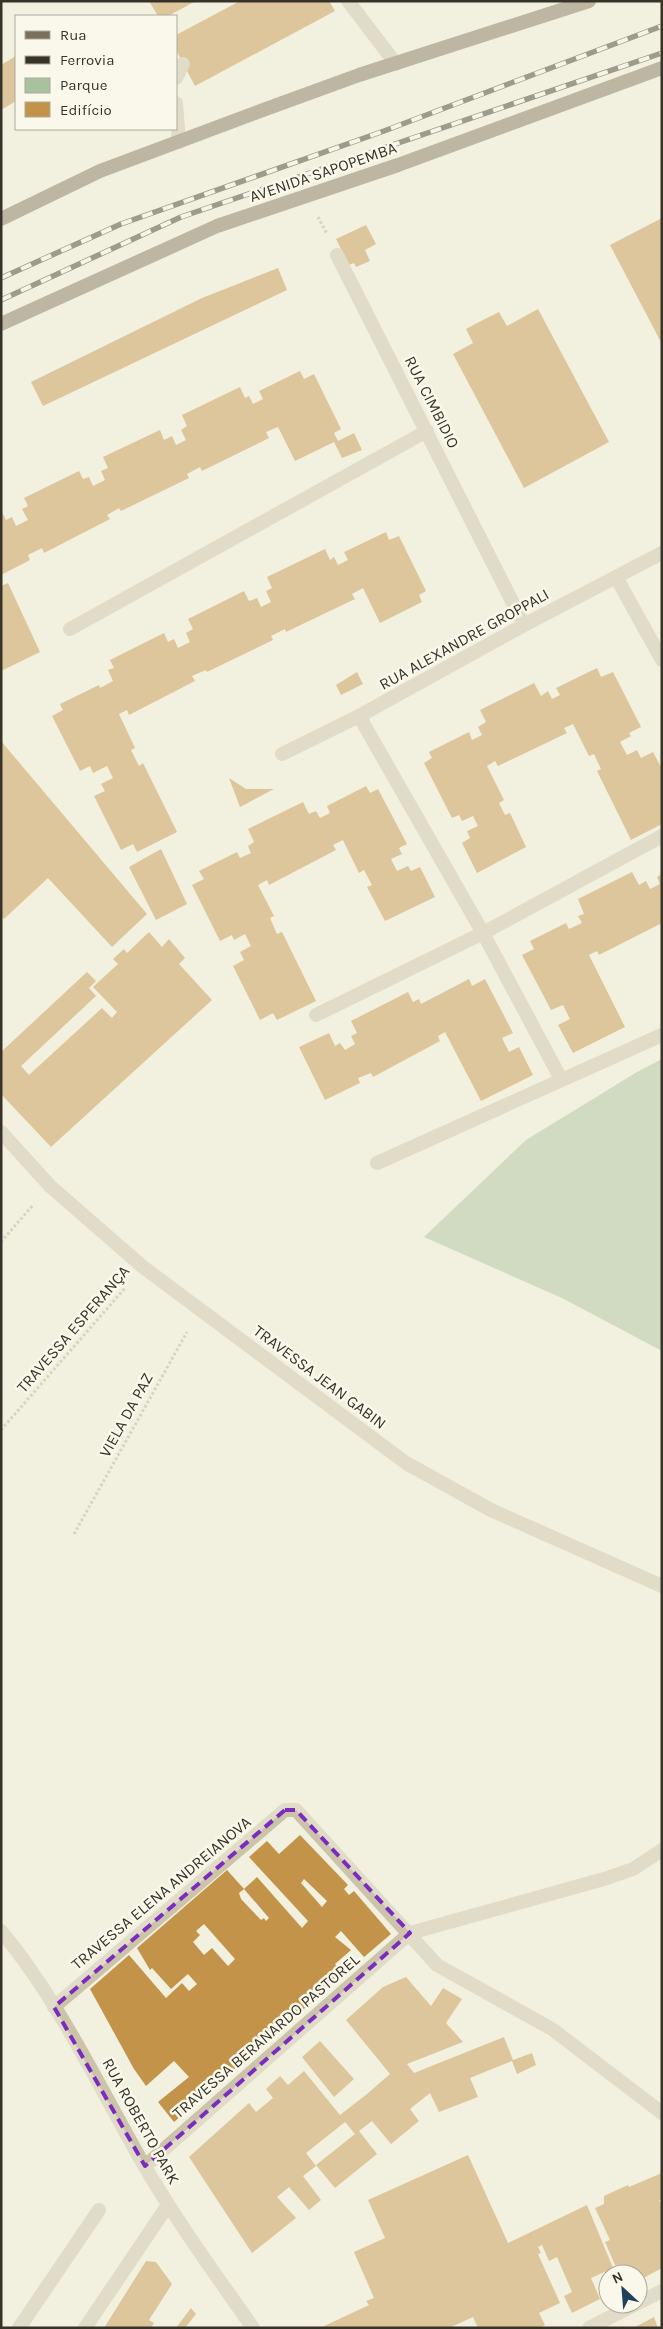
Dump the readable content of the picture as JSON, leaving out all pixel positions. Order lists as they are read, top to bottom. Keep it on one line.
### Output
{"streets":{"main road":["AVENIDA SAPOPEMBA"],"street":["RUA CIMBIDIO","RUA ALEXANDRE GROPPALI","TRAVESSA JEAN GABIN","TRAVESSA ELENA ANDREIANOVA","TRAVESSA BERANARDO PASTOREL","RUA ROBERTO PARK"],"path":["TRAVESSA ESPERANÇA","VIELA DA PAZ"]},"crossings":[["RUA CIMBIDIO","RUA ALEXANDRE GROPPALI"],["TRAVESSA ESPERANÇA","TRAVESSA JEAN GABIN"],["TRAVESSA JEAN GABIN","VIELA DA PAZ"],["TRAVESSA ELENA ANDREIANOVA","TRAVESSA BERANARDO PASTOREL"],["TRAVESSA ELENA ANDREIANOVA","RUA ROBERTO PARK"],["TRAVESSA BERANARDO PASTOREL","RUA ROBERTO PARK"]],"legend":["Rua","Ferrovia","Parque","Edifício"],"north":"top left"}
